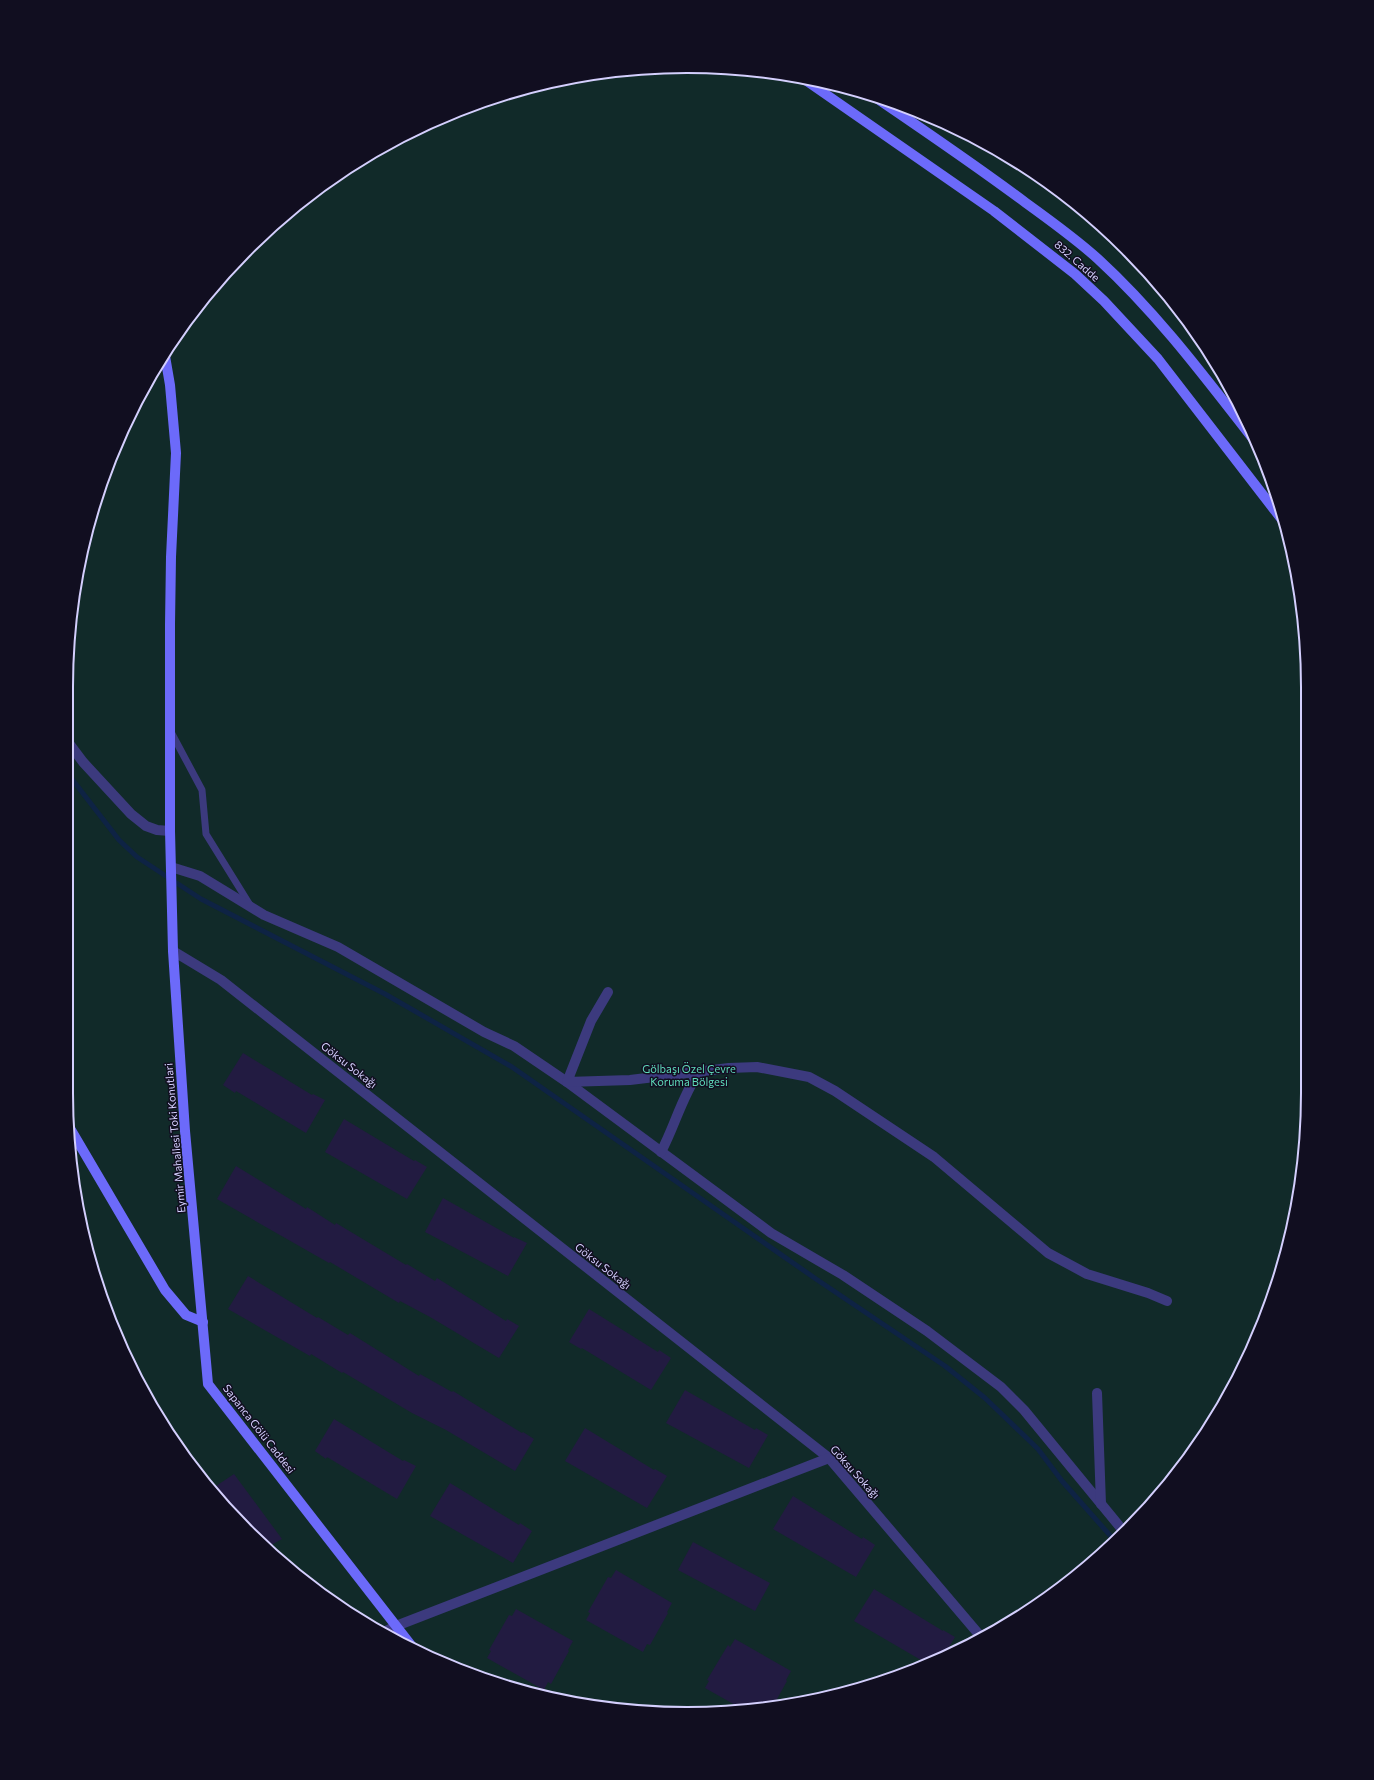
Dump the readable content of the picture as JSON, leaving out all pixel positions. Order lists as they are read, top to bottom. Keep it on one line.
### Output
{"streets":{"street":["832. Cadde","Göksu Sokağı","Eymir Mahallesi Toki Konutlari","Sapanca Gölü Caddesi"]},"crossings":[["Göksu Sokağı","Eymir Mahallesi Toki Konutlari"],["Eymir Mahallesi Toki Konutlari","Sapanca Gölü Caddesi"]],"parks":["Gölbaşı Özel Çevre Koruma Bölgesi"]}
